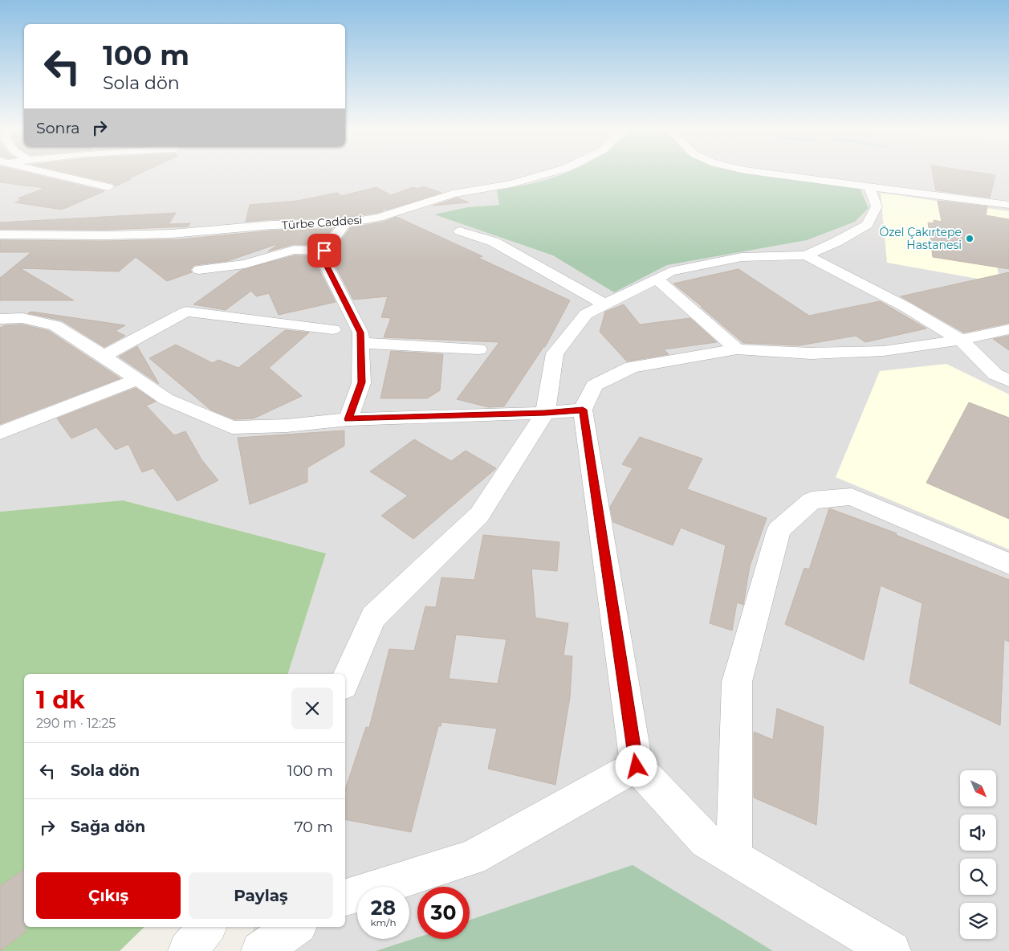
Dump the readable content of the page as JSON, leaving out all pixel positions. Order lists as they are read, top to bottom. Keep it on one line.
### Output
{"streets":{"street":["Türbe Caddesi"]},"places":["Özel Çakırtepe Hastanesi"],"north":"bottom right","page":{"turn":["100 m","Sola dön"],"then":"Sonra","heading":["1 dk","290 m · 12:25"],"list":[{"name":"Sola dön","value":"100 m"},{"name":"Sağa dön","value":"70 m"}],"buttons":["Çıkış","Paylaş"],"speed":"28 km/h","limit":"30"}}
